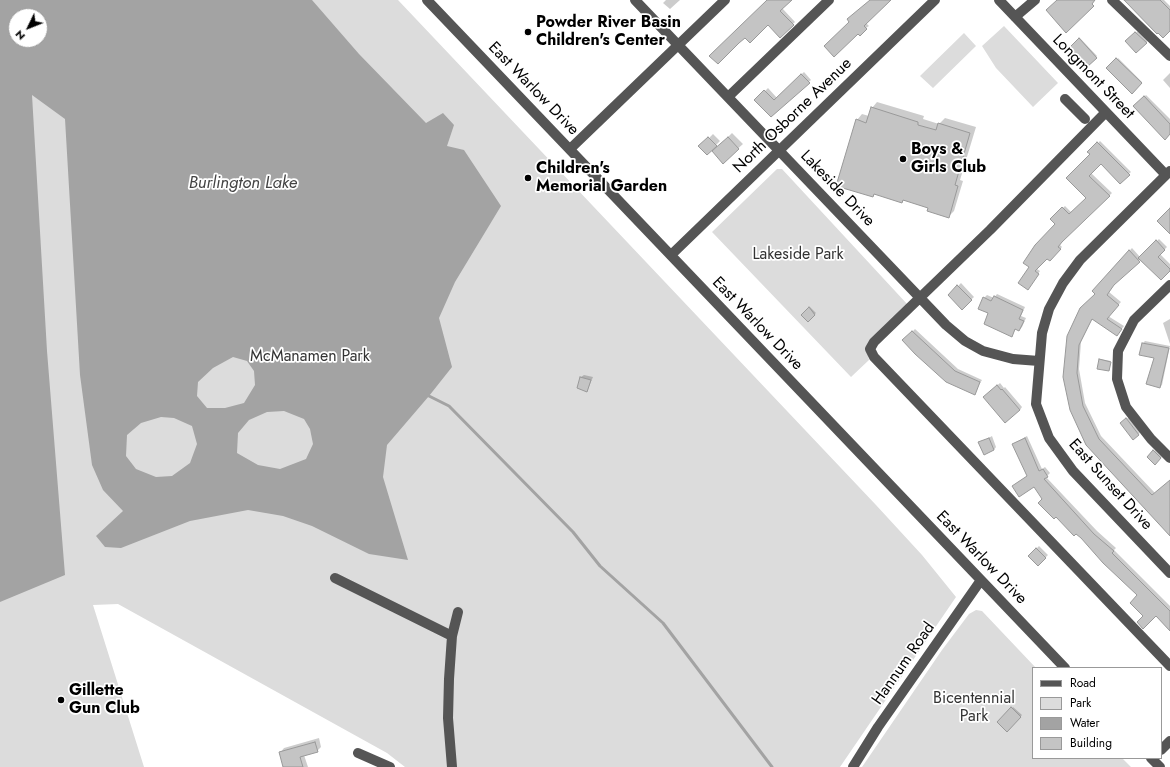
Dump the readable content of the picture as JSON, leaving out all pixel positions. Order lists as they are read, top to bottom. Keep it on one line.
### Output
{"streets":{"street":["Longmont Street","East Warlow Drive","North Osborne Avenue","Lakeside Drive","East Sunset Drive","Hannum Road"]},"crossings":[["Longmont Street","East Sunset Drive"],["East Warlow Drive","North Osborne Avenue"],["East Warlow Drive","Hannum Road"],["North Osborne Avenue","Lakeside Drive"],["Lakeside Drive","East Sunset Drive"]],"water":["Burlington Lake"],"parks":["Lakeside Park","McManamen Park","Bicentennial Park"],"places":["Powder River Basin Children's Center","Boys & Girls Club","Children's Memorial Garden","Gillette Gun Club"],"legend":["Road","Park","Water","Building"],"north":"bottom left"}
